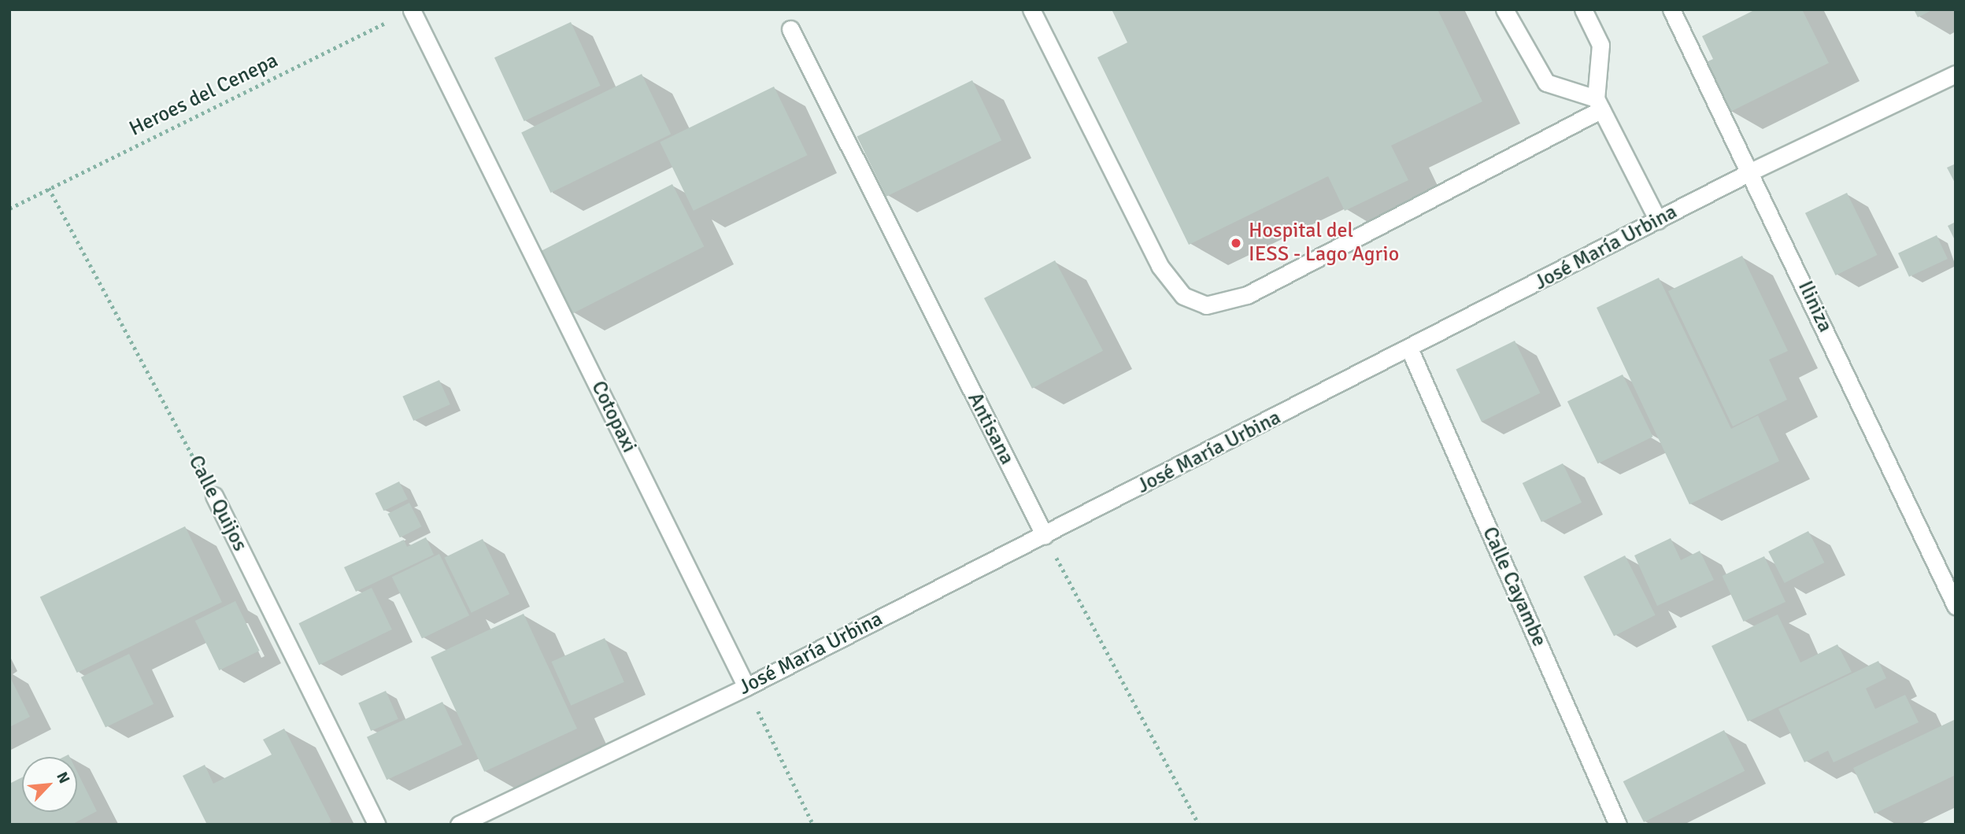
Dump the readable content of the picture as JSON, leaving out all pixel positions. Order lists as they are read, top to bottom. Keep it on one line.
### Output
{"streets":{"street":["José María Urbina","Iliniza","Cotopaxi","Antisana","Calle Quijos","Calle Cayambe"],"path":["Heroes del Cenepa"]},"crossings":[["Heroes del Cenepa","Cotopaxi"],["Heroes del Cenepa","Calle Quijos"],["José María Urbina","Iliniza"],["José María Urbina","Cotopaxi"],["José María Urbina","Antisana"],["José María Urbina","Calle Cayambe"]],"places":["Hospital del IESS - Lago Agrio"],"north":"top right"}
